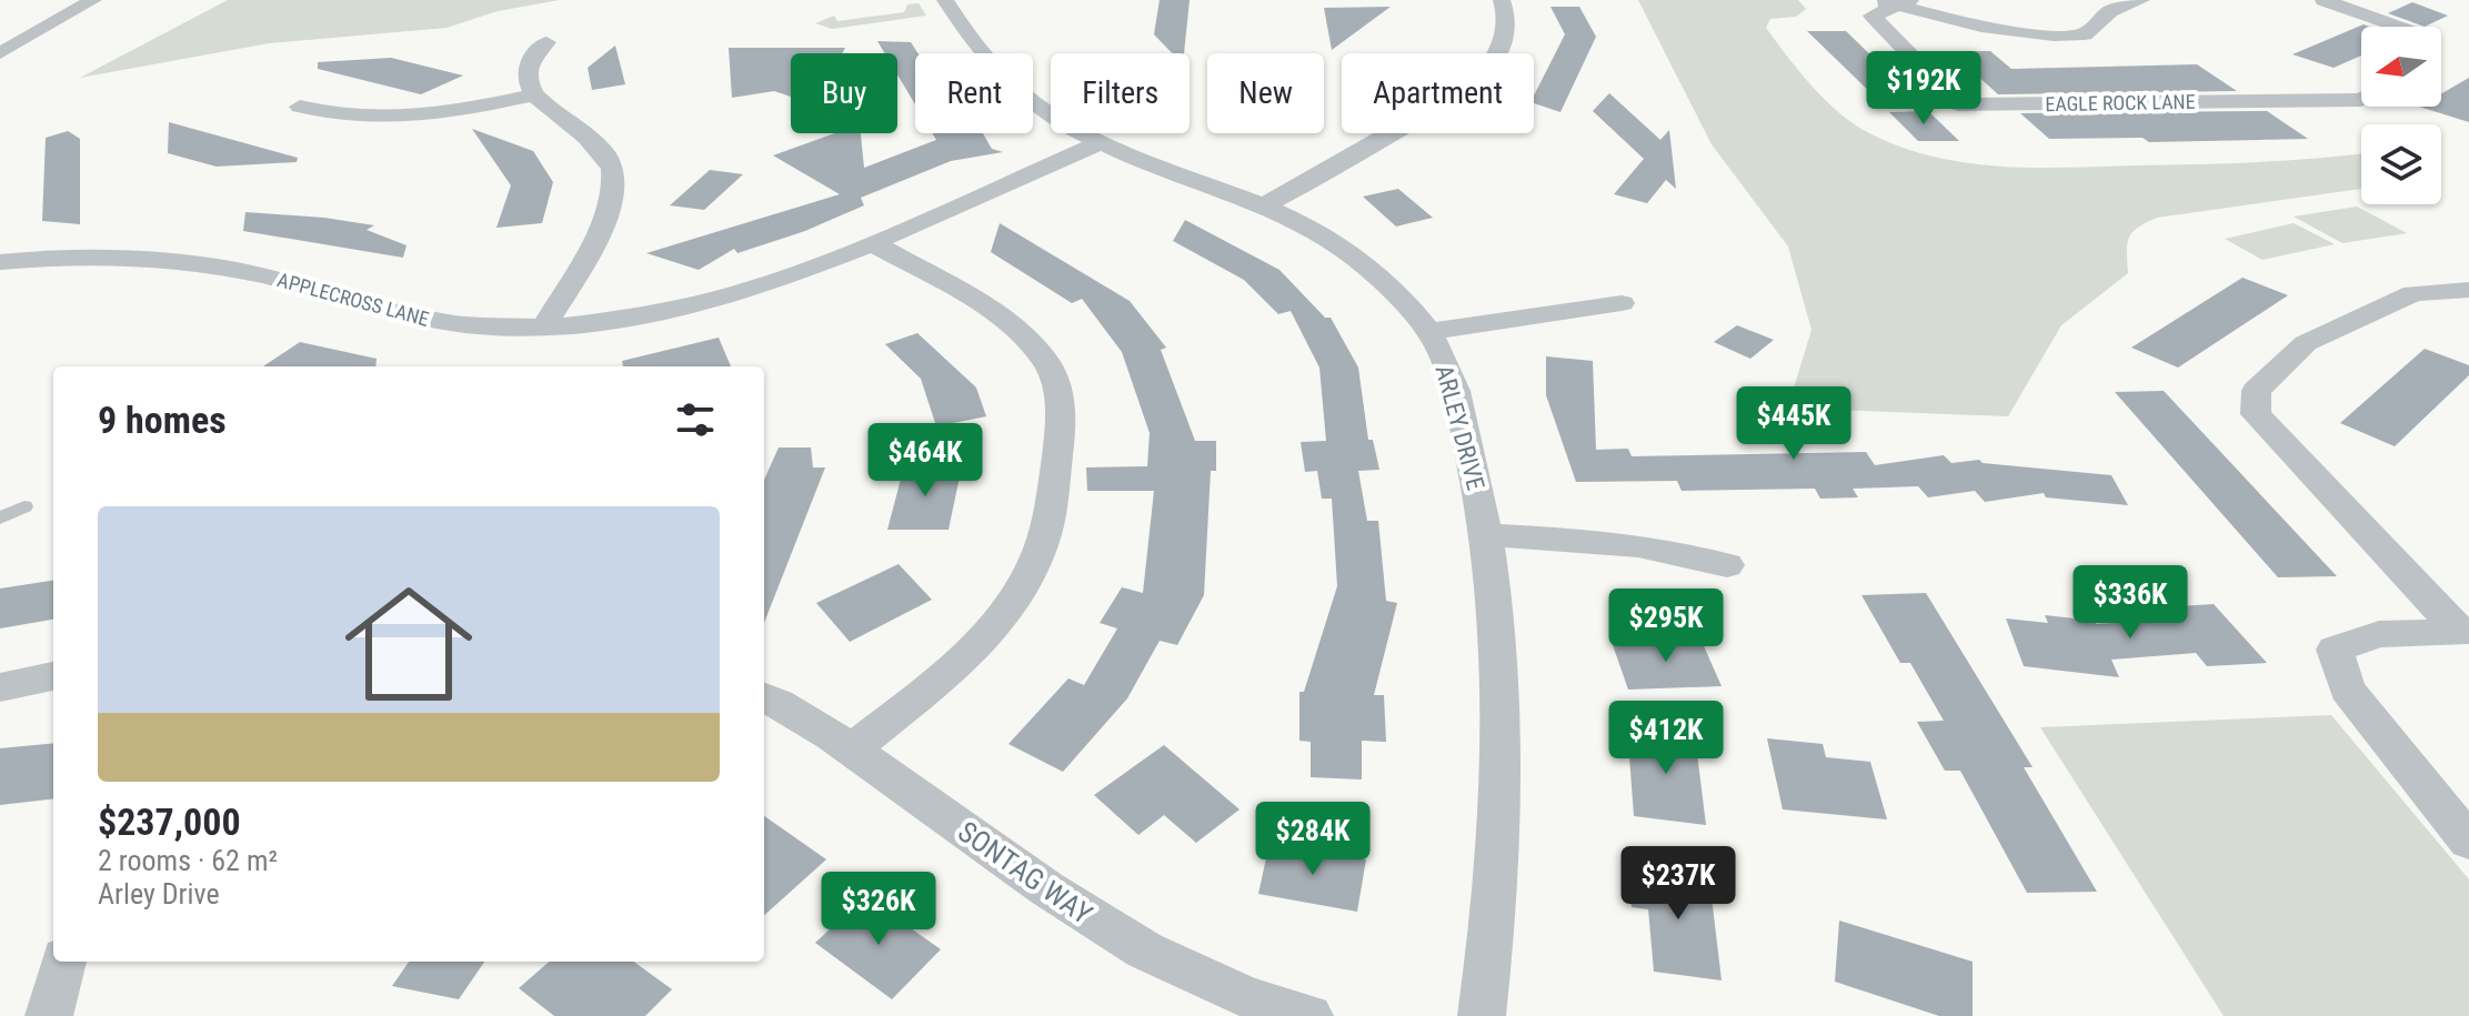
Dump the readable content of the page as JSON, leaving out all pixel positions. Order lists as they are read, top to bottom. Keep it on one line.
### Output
{"streets":{"street":["EAGLE ROCK LANE","APPLECROSS LANE","ARLEY DRIVE","SONTAG WAY"]},"crossings":[["APPLECROSS LANE","ARLEY DRIVE"]],"north":"left","page":{"price":["$192K","$445K","$464K","$336K","$295K","$412K","$284K","$237K","$326K"],"chip":["Buy","Rent","Filters","New","Apartment"],"heading":"9 homes","list":[{"name":"$237,000","note":"2 rooms · 62 m² · Arley Drive"}]}}
